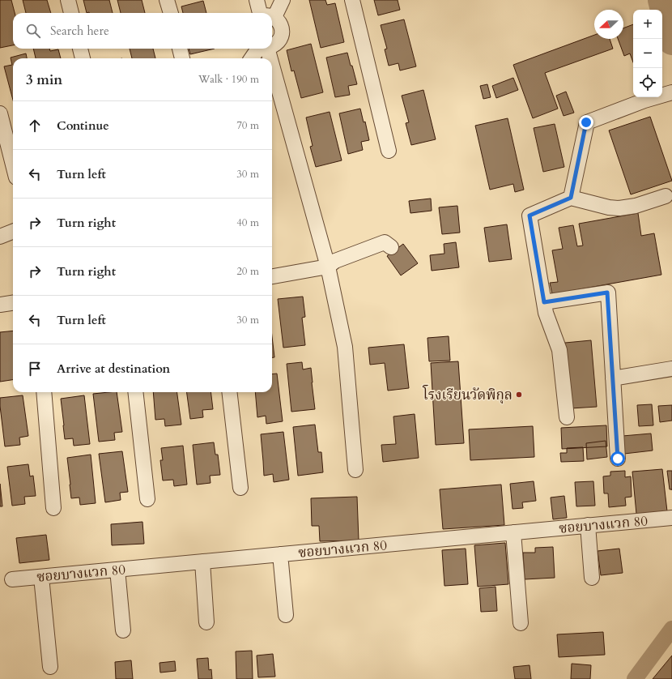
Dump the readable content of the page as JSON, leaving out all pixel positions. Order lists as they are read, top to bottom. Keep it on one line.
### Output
{"streets":{"street":["ซอยบางแวก 80"]},"places":["โรงเรียนวัดพิกุล"],"north":"left","page":{"map_buttons":["+","−"],"search":"Search here","heading":["3 min","Walk · 190 m"],"list":[["Continue","70 m"],["Turn left","30 m"],["Turn right","40 m"],["Turn right","20 m"],["Turn left","30 m"],"Arrive at destination"]}}
